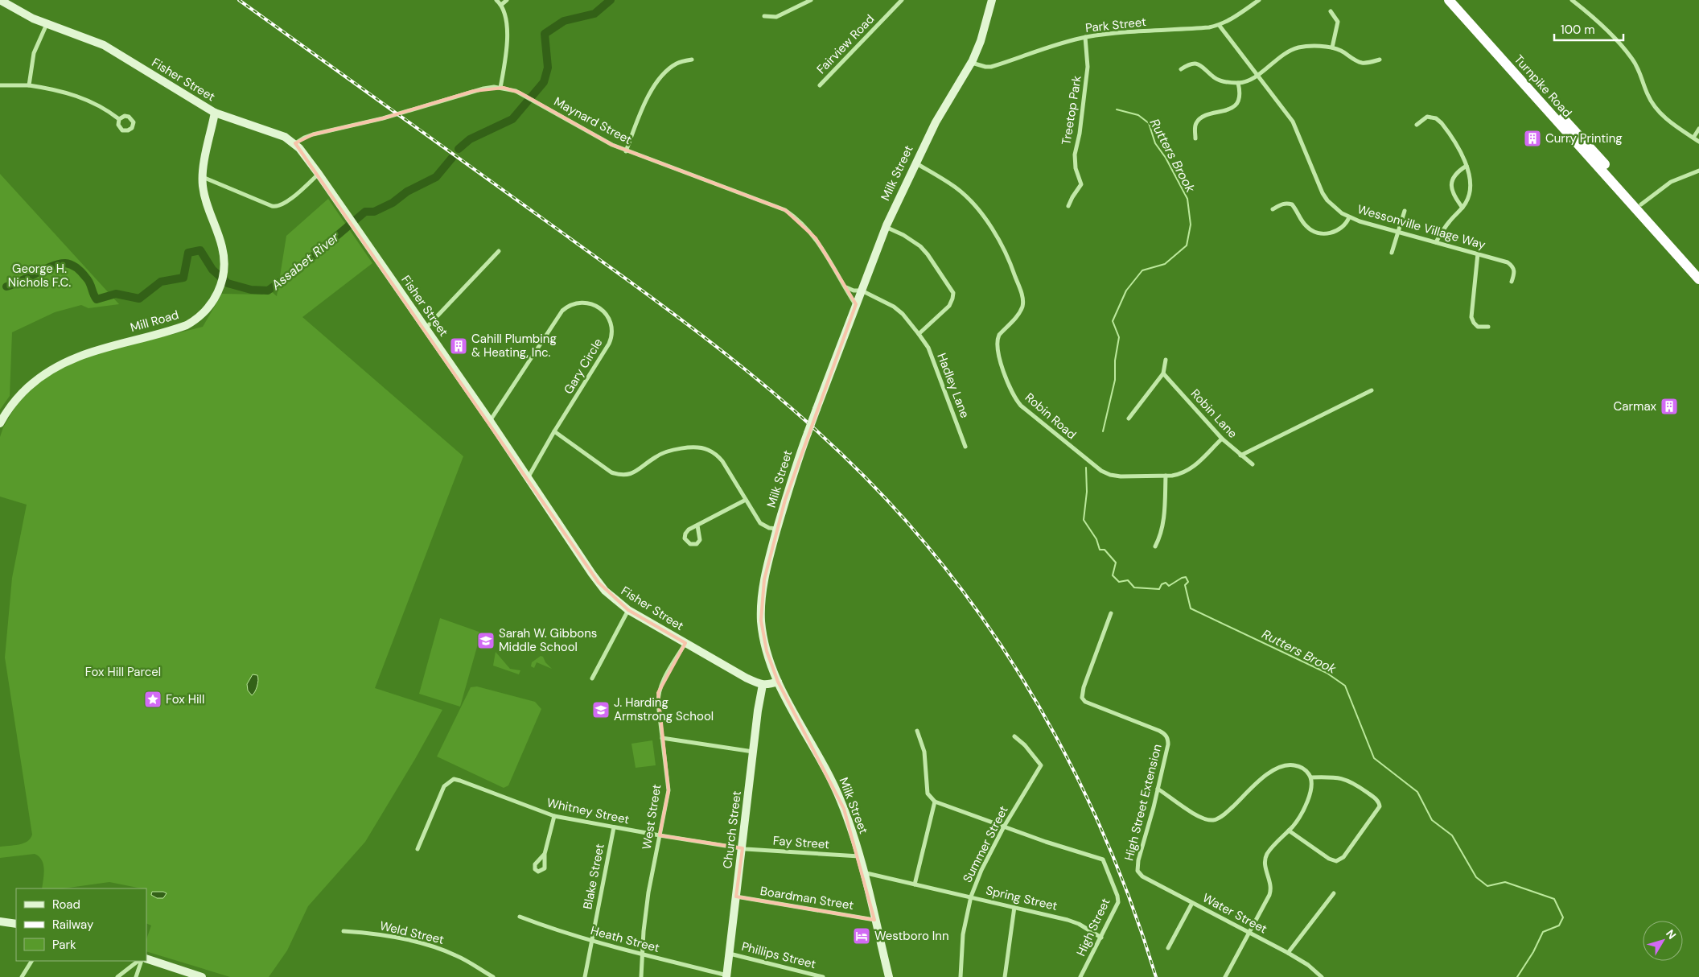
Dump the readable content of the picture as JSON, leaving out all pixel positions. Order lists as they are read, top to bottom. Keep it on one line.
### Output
{"streets":{"highway":["Turnpike Road"],"main road":["Fisher Street","Milk Street","Mill Road","Church Street"],"street":["Park Street","Fairview Road","Treetop Park","Maynard Street","Wessonville Village Way","Gary Circle","Hadley Lane","Robin Lane","Robin Road","High Street Extension","Whitney Street","West Street","Fay Street","Summer Street","Blake Street","Boardman Street","Spring Street","Water Street","High Street","Weld Street","Heath Street","Phillips Street"]},"crossings":[["Park Street","Treetop Park"],["Park Street","Milk Street"],["Park Street","Wessonville Village Way"],["Fisher Street","Maynard Street"],["Fisher Street","Mill Road"],["Fisher Street","Gary Circle"],["Fisher Street","West Street"],["Fisher Street","Church Street"],["Maynard Street","Milk Street"],["Milk Street","Hadley Lane"],["Milk Street","Robin Road"],["Milk Street","Fay Street"],["Milk Street","Boardman Street"],["Milk Street","Spring Street"],["Robin Lane","Robin Road"],["High Street Extension","Water Street"],["Whitney Street","West Street"],["Whitney Street","Church Street"],["Whitney Street","Fay Street"],["Whitney Street","Blake Street"],["West Street","Heath Street"],["Church Street","Fay Street"],["Church Street","Boardman Street"],["Church Street","Heath Street"],["Church Street","Phillips Street"],["Summer Street","Spring Street"],["Summer Street","High Street"],["Blake Street","Heath Street"],["Spring Street","High Street"]],"water":["Rutters Brook","Assabet River"],"parks":["George H. Nichols F.C.","Fox Hill Parcel"],"places":{"building":["Curry Printing","Cahill Plumbing & Heating, Inc.","Carmax"],"school or university":["Sarah W. Gibbons Middle School","J. Harding Armstrong School"],"place":["Fox Hill"],"hotel":["Westboro Inn"]},"legend":["Road","Railway","Park"],"scale_bar":"100 m","north":"top right"}
